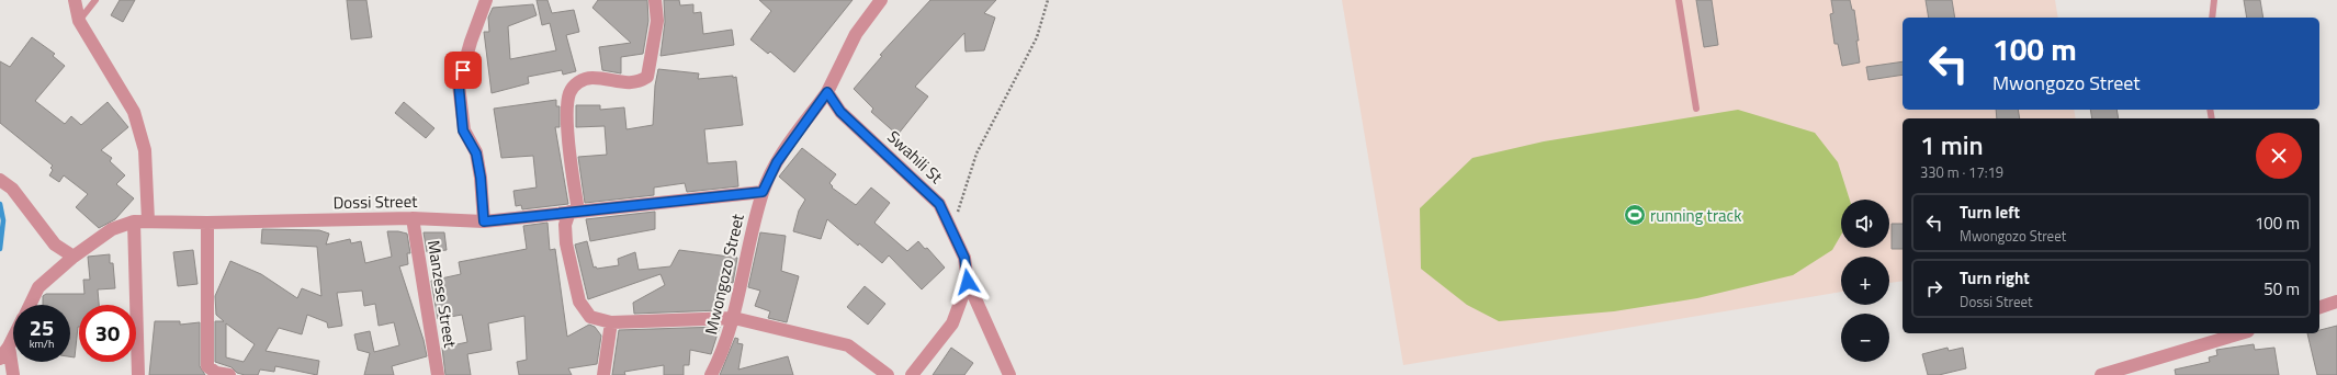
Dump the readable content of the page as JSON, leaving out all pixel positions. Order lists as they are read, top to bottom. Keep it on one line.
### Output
{"streets":{"street":["Swahili St","Dossi Street","Mwongozo Street","Manzese Street"]},"crossings":[["Swahili St","Mwongozo Street"],["Dossi Street","Mwongozo Street"],["Dossi Street","Manzese Street"]],"places":{"sports":["running track"]},"page":{"turn":["100 m","Mwongozo Street"],"heading":["1 min","330 m · 17:19"],"list":[{"name":"Turn left","note":"Mwongozo Street","value":"100 m"},{"name":"Turn right","note":"Dossi Street","value":"50 m"}],"map_buttons":["+","−"],"speed":"25 km/h","limit":"30"}}
